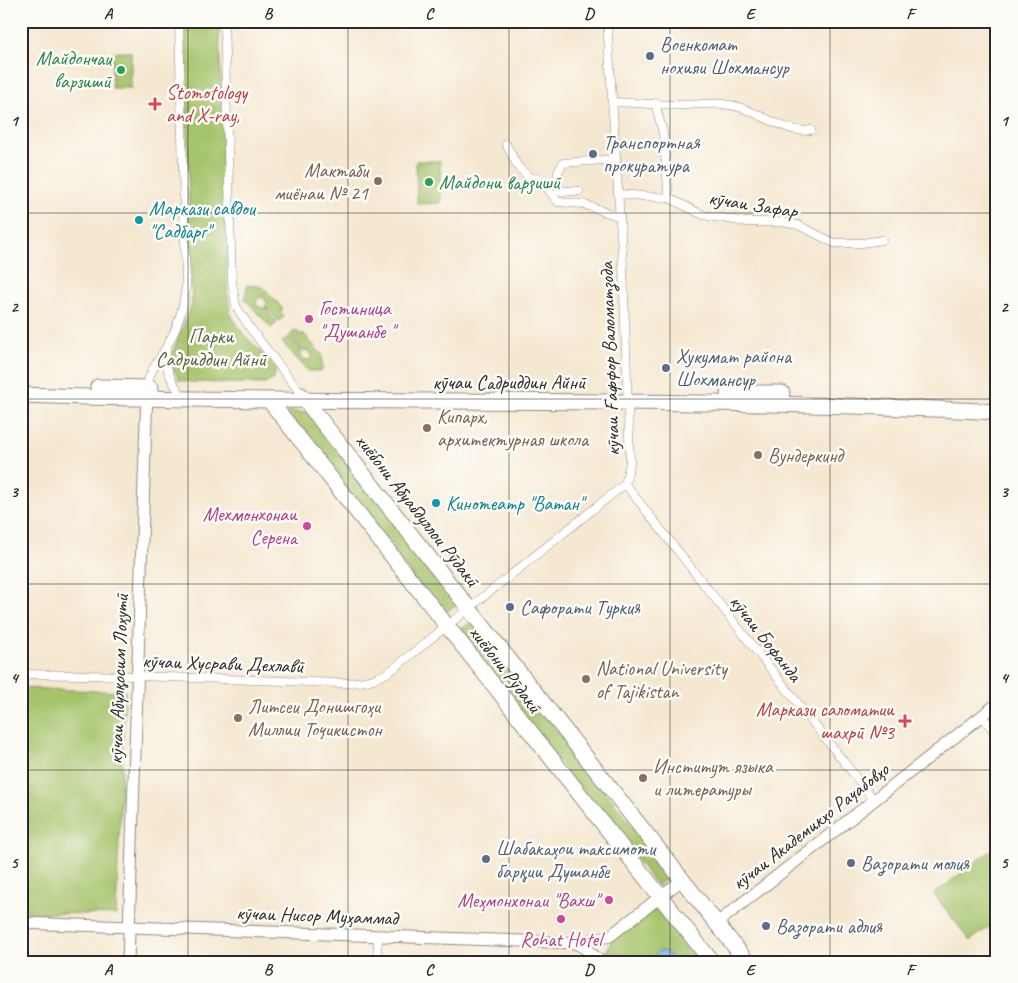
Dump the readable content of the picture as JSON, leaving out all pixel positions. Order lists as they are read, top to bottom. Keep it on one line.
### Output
{"streets":{"highway":["кӯчаи Садриддин Айнӣ","хиёбони Абуабдуллои Рӯдакӣ","хиёбони Рӯдакӣ"],"street":["кӯчаи Зафар","кӯчаи Ғаффор Валоматзода","кӯчаи Бофанда","кӯчаи Хусрави Дехлавӣ","кӯчаи Абулқосим Лоҳутӣ","кӯчаи Академикҳо Раҷабовҳо","кӯчаи Нисор Муҳаммад"]},"crossings":[["кӯчаи Зафар","кӯчаи Ғаффор Валоматзода"],["кӯчаи Ғаффор Валоматзода","кӯчаи Садриддин Айнӣ"],["кӯчаи Ғаффор Валоматзода","хиёбони Абуабдуллои Рӯдакӣ"],["кӯчаи Ғаффор Валоматзода","кӯчаи Бофанда"],["кӯчаи Ғаффор Валоматзода","кӯчаи Хусрави Дехлавӣ"],["кӯчаи Ғаффор Валоматзода","хиёбони Рӯдакӣ"],["кӯчаи Садриддин Айнӣ","хиёбони Абуабдуллои Рӯдакӣ"],["кӯчаи Садриддин Айнӣ","хиёбони Рӯдакӣ"],["кӯчаи Садриддин Айнӣ","кӯчаи Абулқосим Лоҳутӣ"],["хиёбони Абуабдуллои Рӯдакӣ","кӯчаи Академикҳо Раҷабовҳо"],["хиёбони Абуабдуллои Рӯдакӣ","кӯчаи Нисор Муҳаммад"],["кӯчаи Бофанда","кӯчаи Академикҳо Раҷабовҳо"],["кӯчаи Хусрави Дехлавӣ","кӯчаи Абулқосим Лоҳутӣ"],["хиёбони Рӯдакӣ","кӯчаи Нисор Муҳаммад"],["кӯчаи Абулқосим Лоҳутӣ","кӯчаи Нисор Муҳаммад"]],"parks":["Парки Садриддин Айнӣ"],"places":{"other":["Военкомат нохияи Шохмансур","Майдончаи варзишӣ","Транспортная прокуратура","Мактаби миёнаи № 21","Майдони варзишӣ","Маркази савдои \"Садбарг\"","Гостиница \"Душанбе \"","Хукумат района Шохмансур","Кипарх, архитектурная школа","Вундеркинд","Кинотеатр \"Ватан\"","Мехмонхонаи Серена","Сафорати Туркия","National University of Tajikistan","Литсеи Донишгоҳи Миллии Тоҷикистон","Институт языка и литературы","Шабакаҳои таксимоти барқии Душанбе","Вазорати молия","Меҳмонхонаи \"Вахш\"","Rohat Hotel","Вазорати адлия"],"health":["Stomotology and X-ray,","Маркази саломатии шахрӣ №3"]},"grid":{"columns":["A","B","C","D","E","F"],"rows":["1","2","3","4","5"]}}
